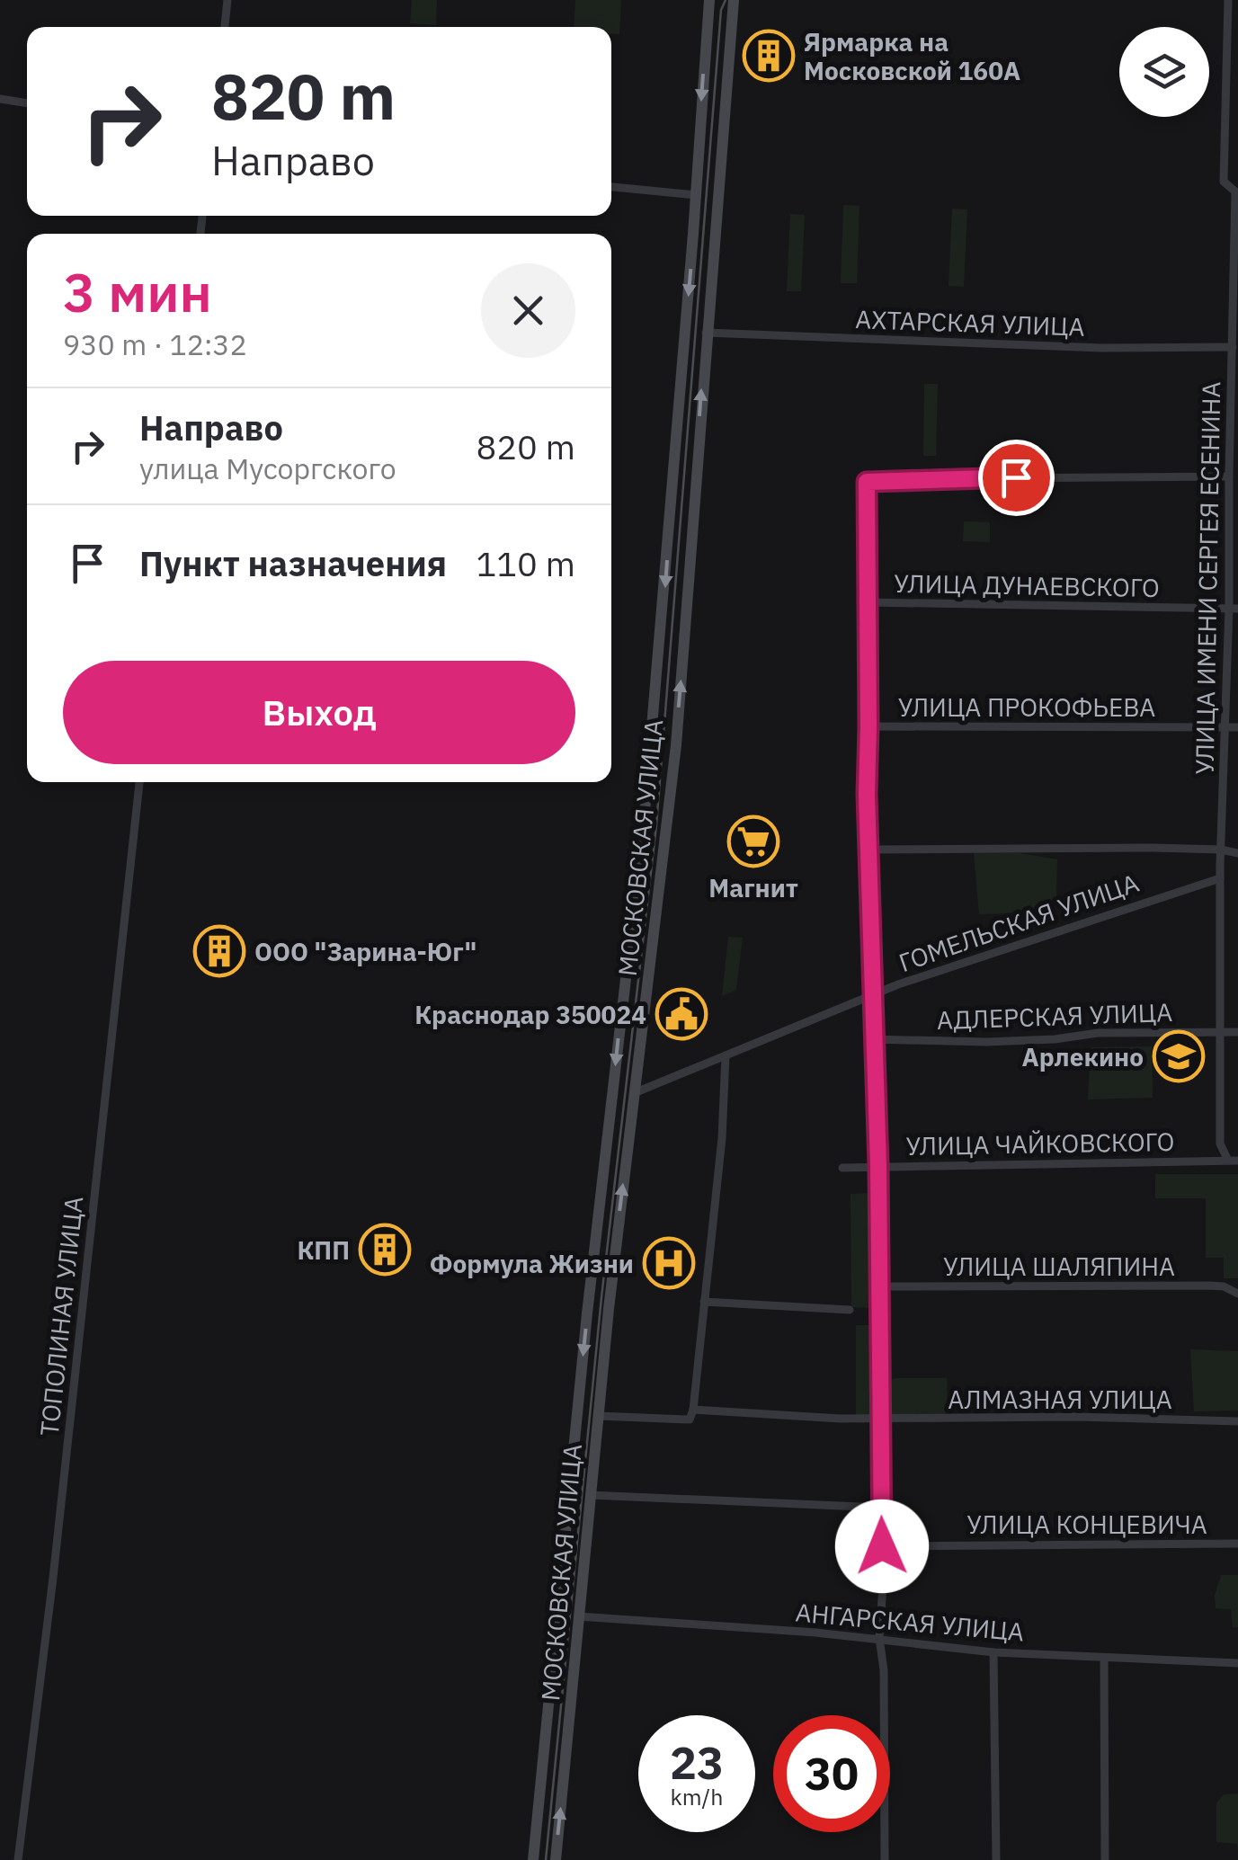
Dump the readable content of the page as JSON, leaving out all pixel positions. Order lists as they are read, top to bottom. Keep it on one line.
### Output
{"streets":{"street":["АХТАРСКАЯ УЛИЦА","УЛИЦА ИМЕНИ СЕРГЕЯ ЕСЕНИНА","УЛИЦА ДУНАЕВСКОГО","УЛИЦА ПРОКОФЬЕВА","МОСКОВСКАЯ УЛИЦА","ГОМЕЛЬСКАЯ УЛИЦА","АДЛЕРСКАЯ УЛИЦА","УЛИЦА ЧАЙКОВСКОГО","УЛИЦА ШАЛЯПИНА","ТОПОЛИНАЯ УЛИЦА","АЛМАЗНАЯ УЛИЦА","УЛИЦА КОНЦЕВИЧА","АНГАРСКАЯ УЛИЦА"]},"crossings":[["АХТАРСКАЯ УЛИЦА","УЛИЦА ИМЕНИ СЕРГЕЯ ЕСЕНИНА"],["АХТАРСКАЯ УЛИЦА","МОСКОВСКАЯ УЛИЦА"],["УЛИЦА ИМЕНИ СЕРГЕЯ ЕСЕНИНА","УЛИЦА ДУНАЕВСКОГО"],["УЛИЦА ИМЕНИ СЕРГЕЯ ЕСЕНИНА","УЛИЦА ПРОКОФЬЕВА"],["УЛИЦА ИМЕНИ СЕРГЕЯ ЕСЕНИНА","ГОМЕЛЬСКАЯ УЛИЦА"],["УЛИЦА ИМЕНИ СЕРГЕЯ ЕСЕНИНА","АДЛЕРСКАЯ УЛИЦА"],["УЛИЦА ИМЕНИ СЕРГЕЯ ЕСЕНИНА","УЛИЦА ЧАЙКОВСКОГО"],["МОСКОВСКАЯ УЛИЦА","ГОМЕЛЬСКАЯ УЛИЦА"],["МОСКОВСКАЯ УЛИЦА","АЛМАЗНАЯ УЛИЦА"],["МОСКОВСКАЯ УЛИЦА","АНГАРСКАЯ УЛИЦА"]],"places":{"building":["Ярмарка на Московской 160А","ООО \"Зарина-Юг\"","КПП"],"supermarket":["Магнит"],"public building":["Краснодар 350024"],"school or university":["Арлекино"],"hospital":["Формула Жизни"]},"page":{"turn":["820 m","Направо"],"heading":["3 мин","930 m · 12:32"],"list":[{"name":"Направо","note":"улица Мусоргского","value":"820 m"},{"name":"Пункт назначения","value":"110 m"}],"buttons":"Выход","speed":"23 km/h","limit":"30"}}
